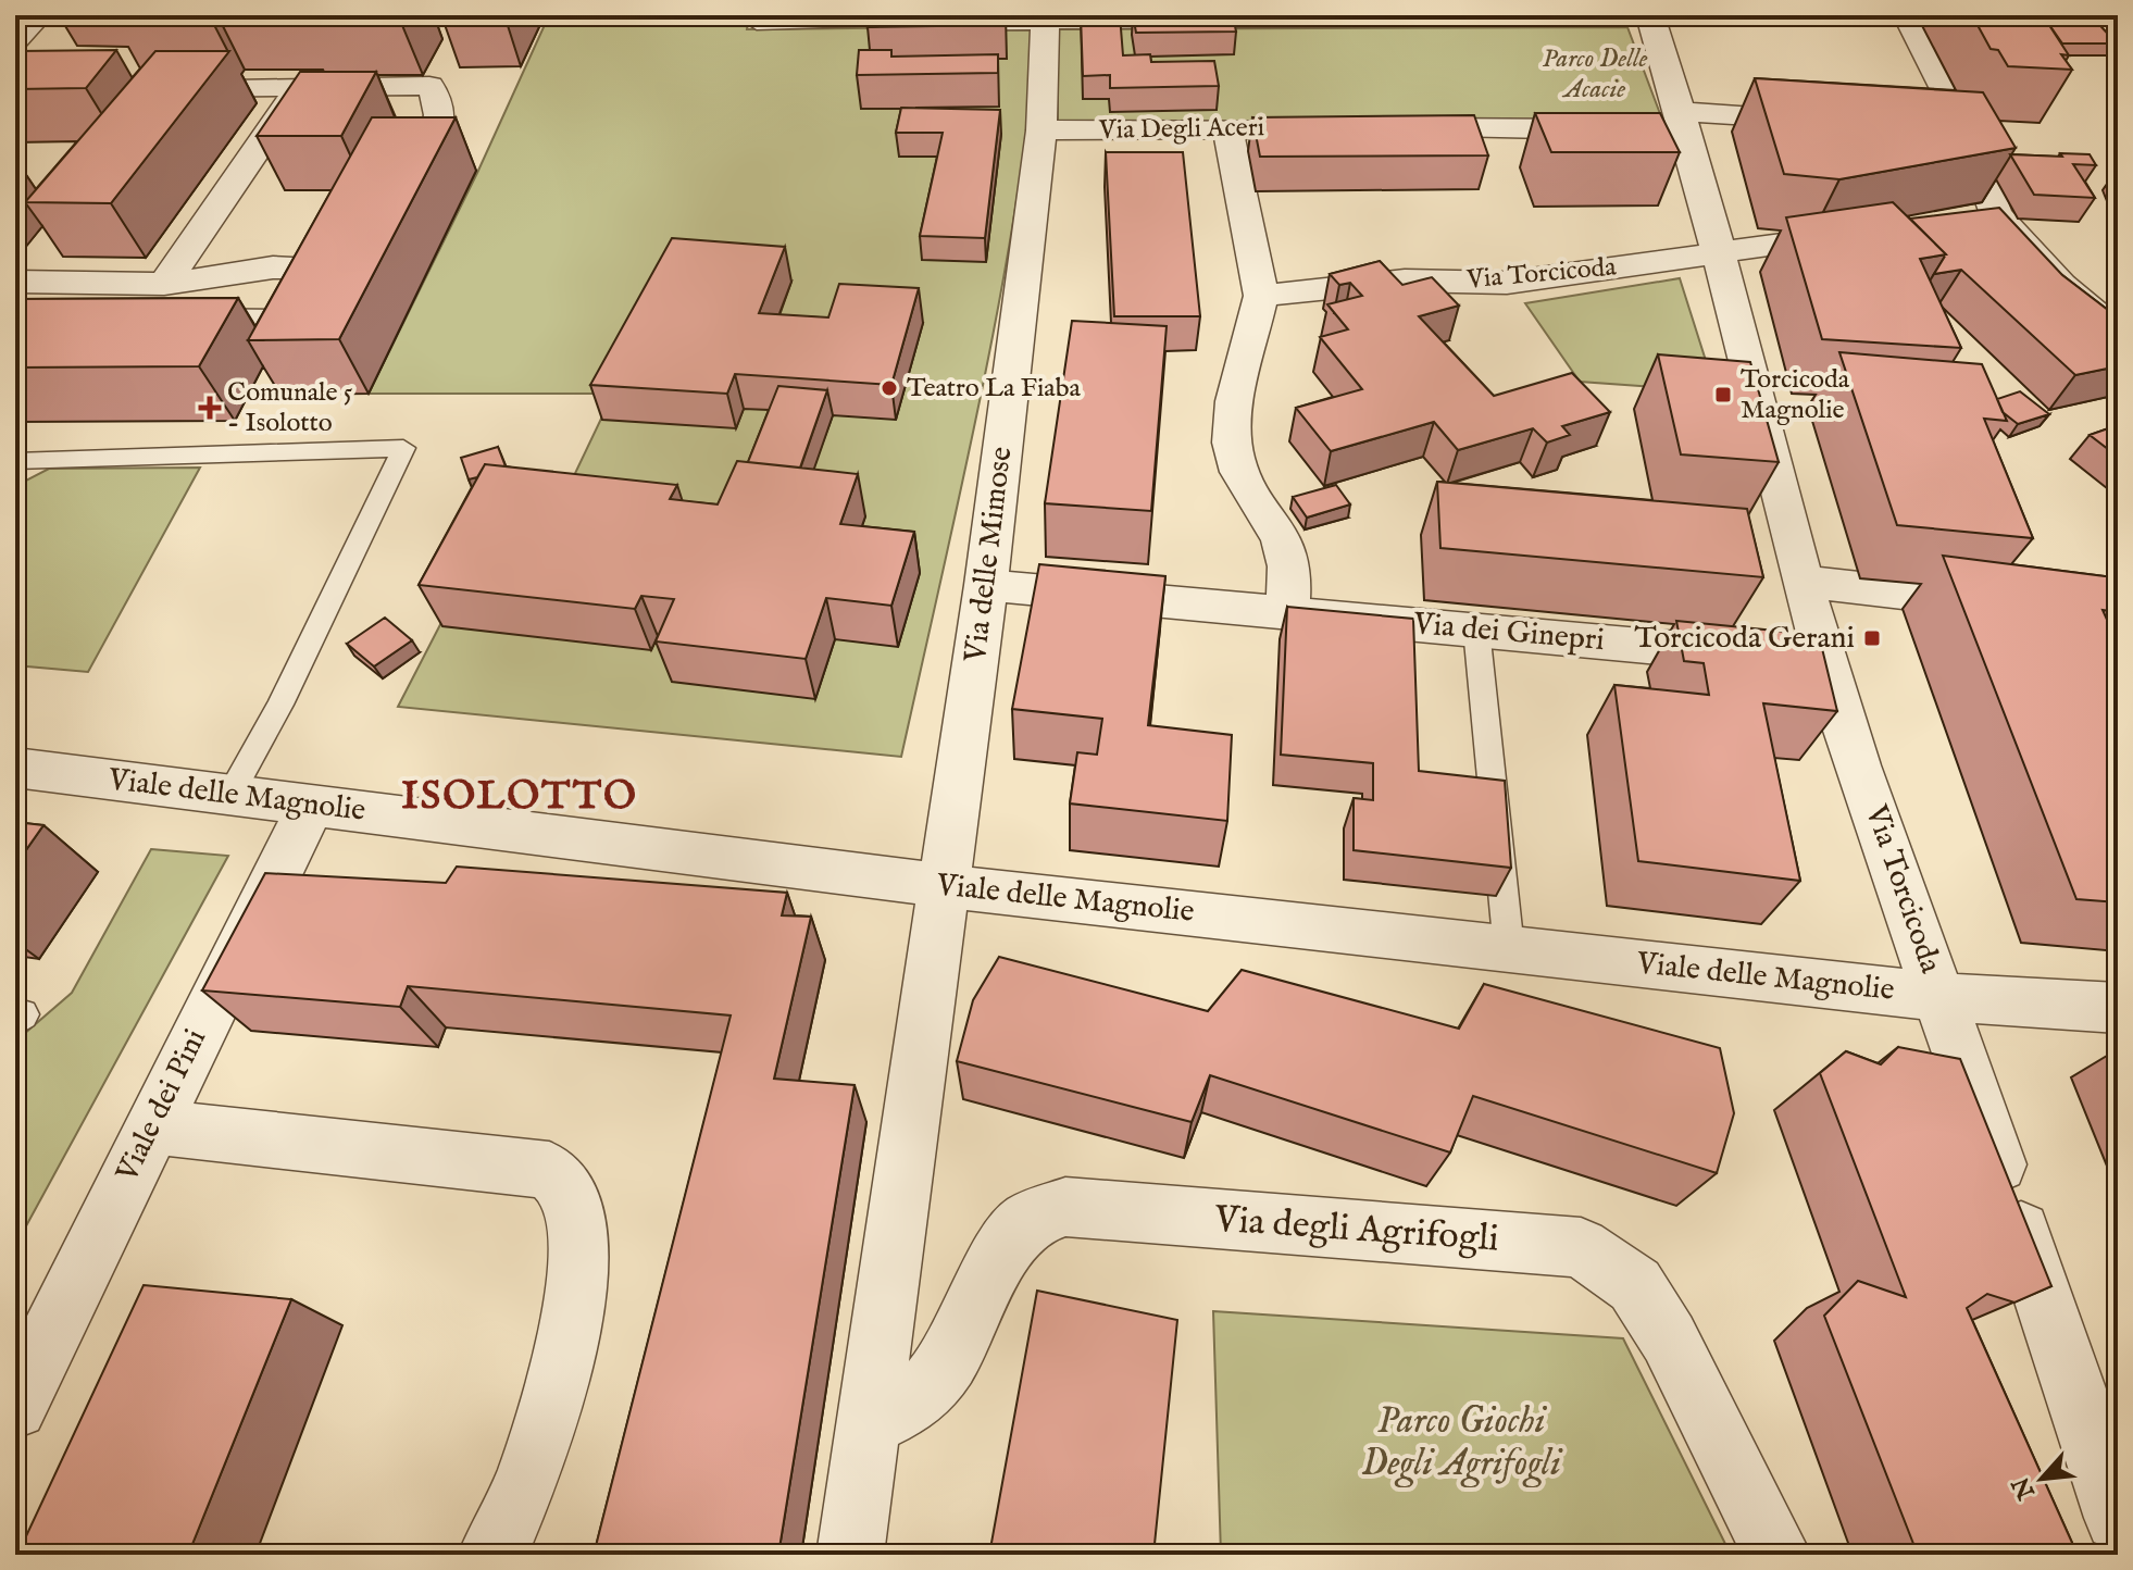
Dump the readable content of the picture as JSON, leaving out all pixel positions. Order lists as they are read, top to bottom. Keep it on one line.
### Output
{"streets":{"street":["Via Degli Aceri","Via Torcicoda","Via delle Mimose","Via dei Ginepri","Viale delle Magnolie","Viale dei Pini","Via degli Agrifogli"]},"crossings":[["Via Degli Aceri","Via delle Mimose"],["Via Torcicoda","Via dei Ginepri"],["Via Torcicoda","Viale delle Magnolie"],["Via delle Mimose","Via dei Ginepri"],["Via delle Mimose","Viale delle Magnolie"],["Viale delle Magnolie","Viale dei Pini"]],"districts":["ISOLOTTO"],"parks":["Parco Delle Acacie","Parco Giochi Degli Agrifogli"],"places":{"other":["Teatro La Fiaba"],"transit":["Torcicoda Magnolie","Torcicoda Gerani"],"health":["Comunale 5 - Isolotto"]},"north":"bottom left"}
